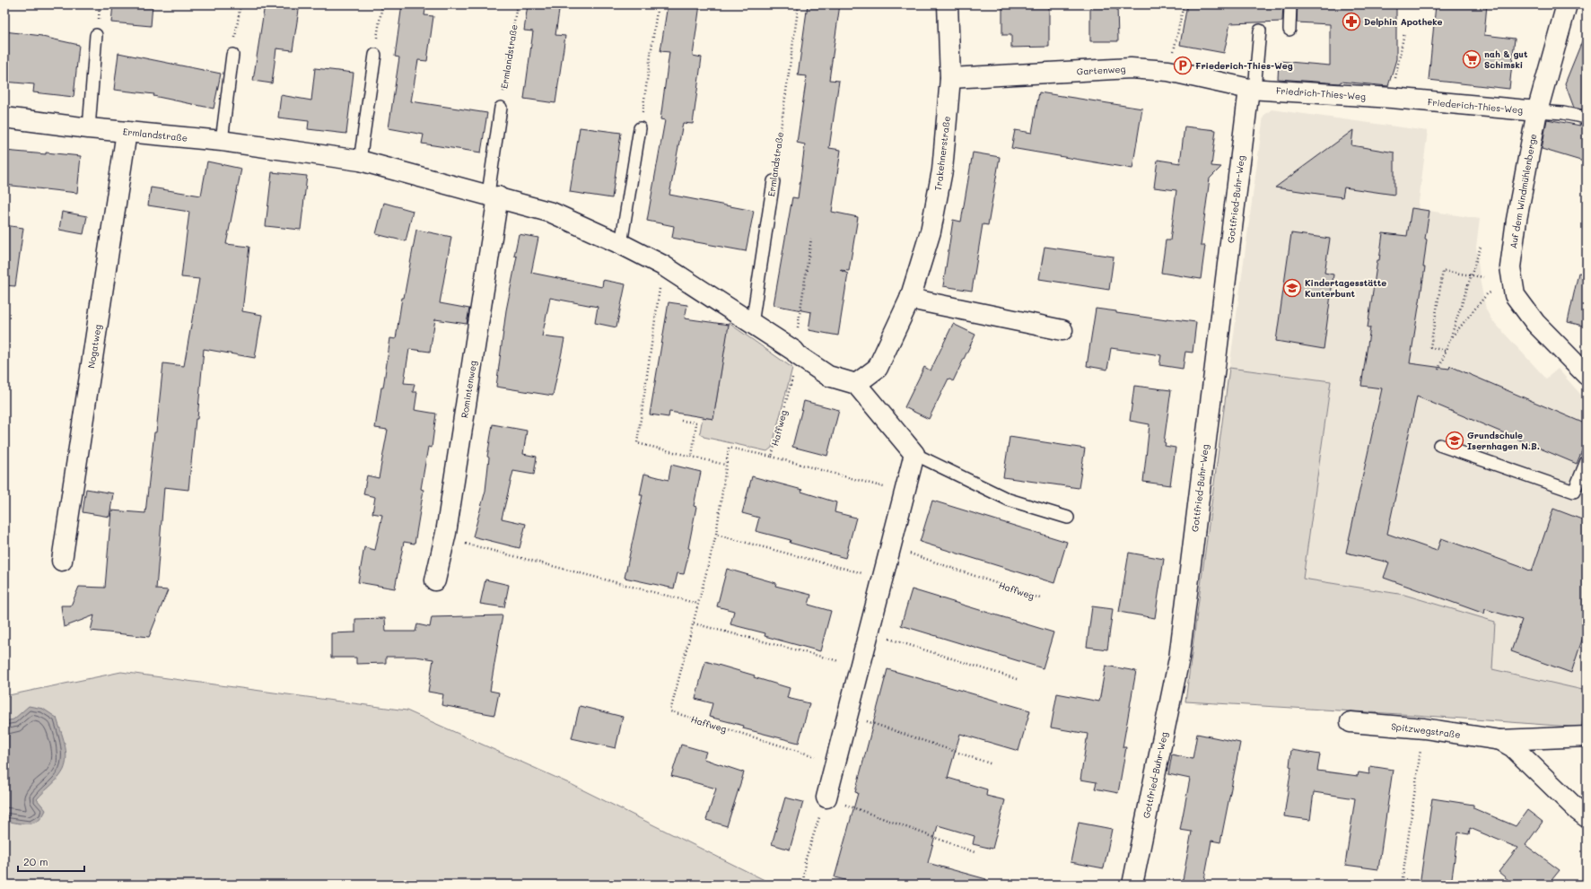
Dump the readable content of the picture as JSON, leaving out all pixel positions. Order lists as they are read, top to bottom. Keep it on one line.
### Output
{"streets":{"street":["Ermlandstraße","Gartenweg","Friedrich-Thies-Weg","Friederich-Thies-Weg","Trakehnerstraße","Auf dem Windmühlenberge","Gottfried-Buhr-Weg","Nogatweg","Romintenweg","Spitzwegstraße"],"path":["Haffweg"]},"crossings":[["Ermlandstraße","Trakehnerstraße"],["Ermlandstraße","Nogatweg"],["Ermlandstraße","Romintenweg"],["Ermlandstraße","Haffweg"],["Gartenweg","Friedrich-Thies-Weg"],["Gartenweg","Trakehnerstraße"],["Gartenweg","Gottfried-Buhr-Weg"],["Friedrich-Thies-Weg","Friederich-Thies-Weg"],["Friedrich-Thies-Weg","Gottfried-Buhr-Weg"],["Friederich-Thies-Weg","Auf dem Windmühlenberge"]],"places":{"pharmacy":["Delphin Apotheke"],"supermarket":["nah & gut Schimski"],"parking":["Friederich-Thies-Weg"],"school or university":["Kindertagesstätte Kunterbunt","Grundschule Isernhagen N.B."]},"scale_bar":"20 m"}
